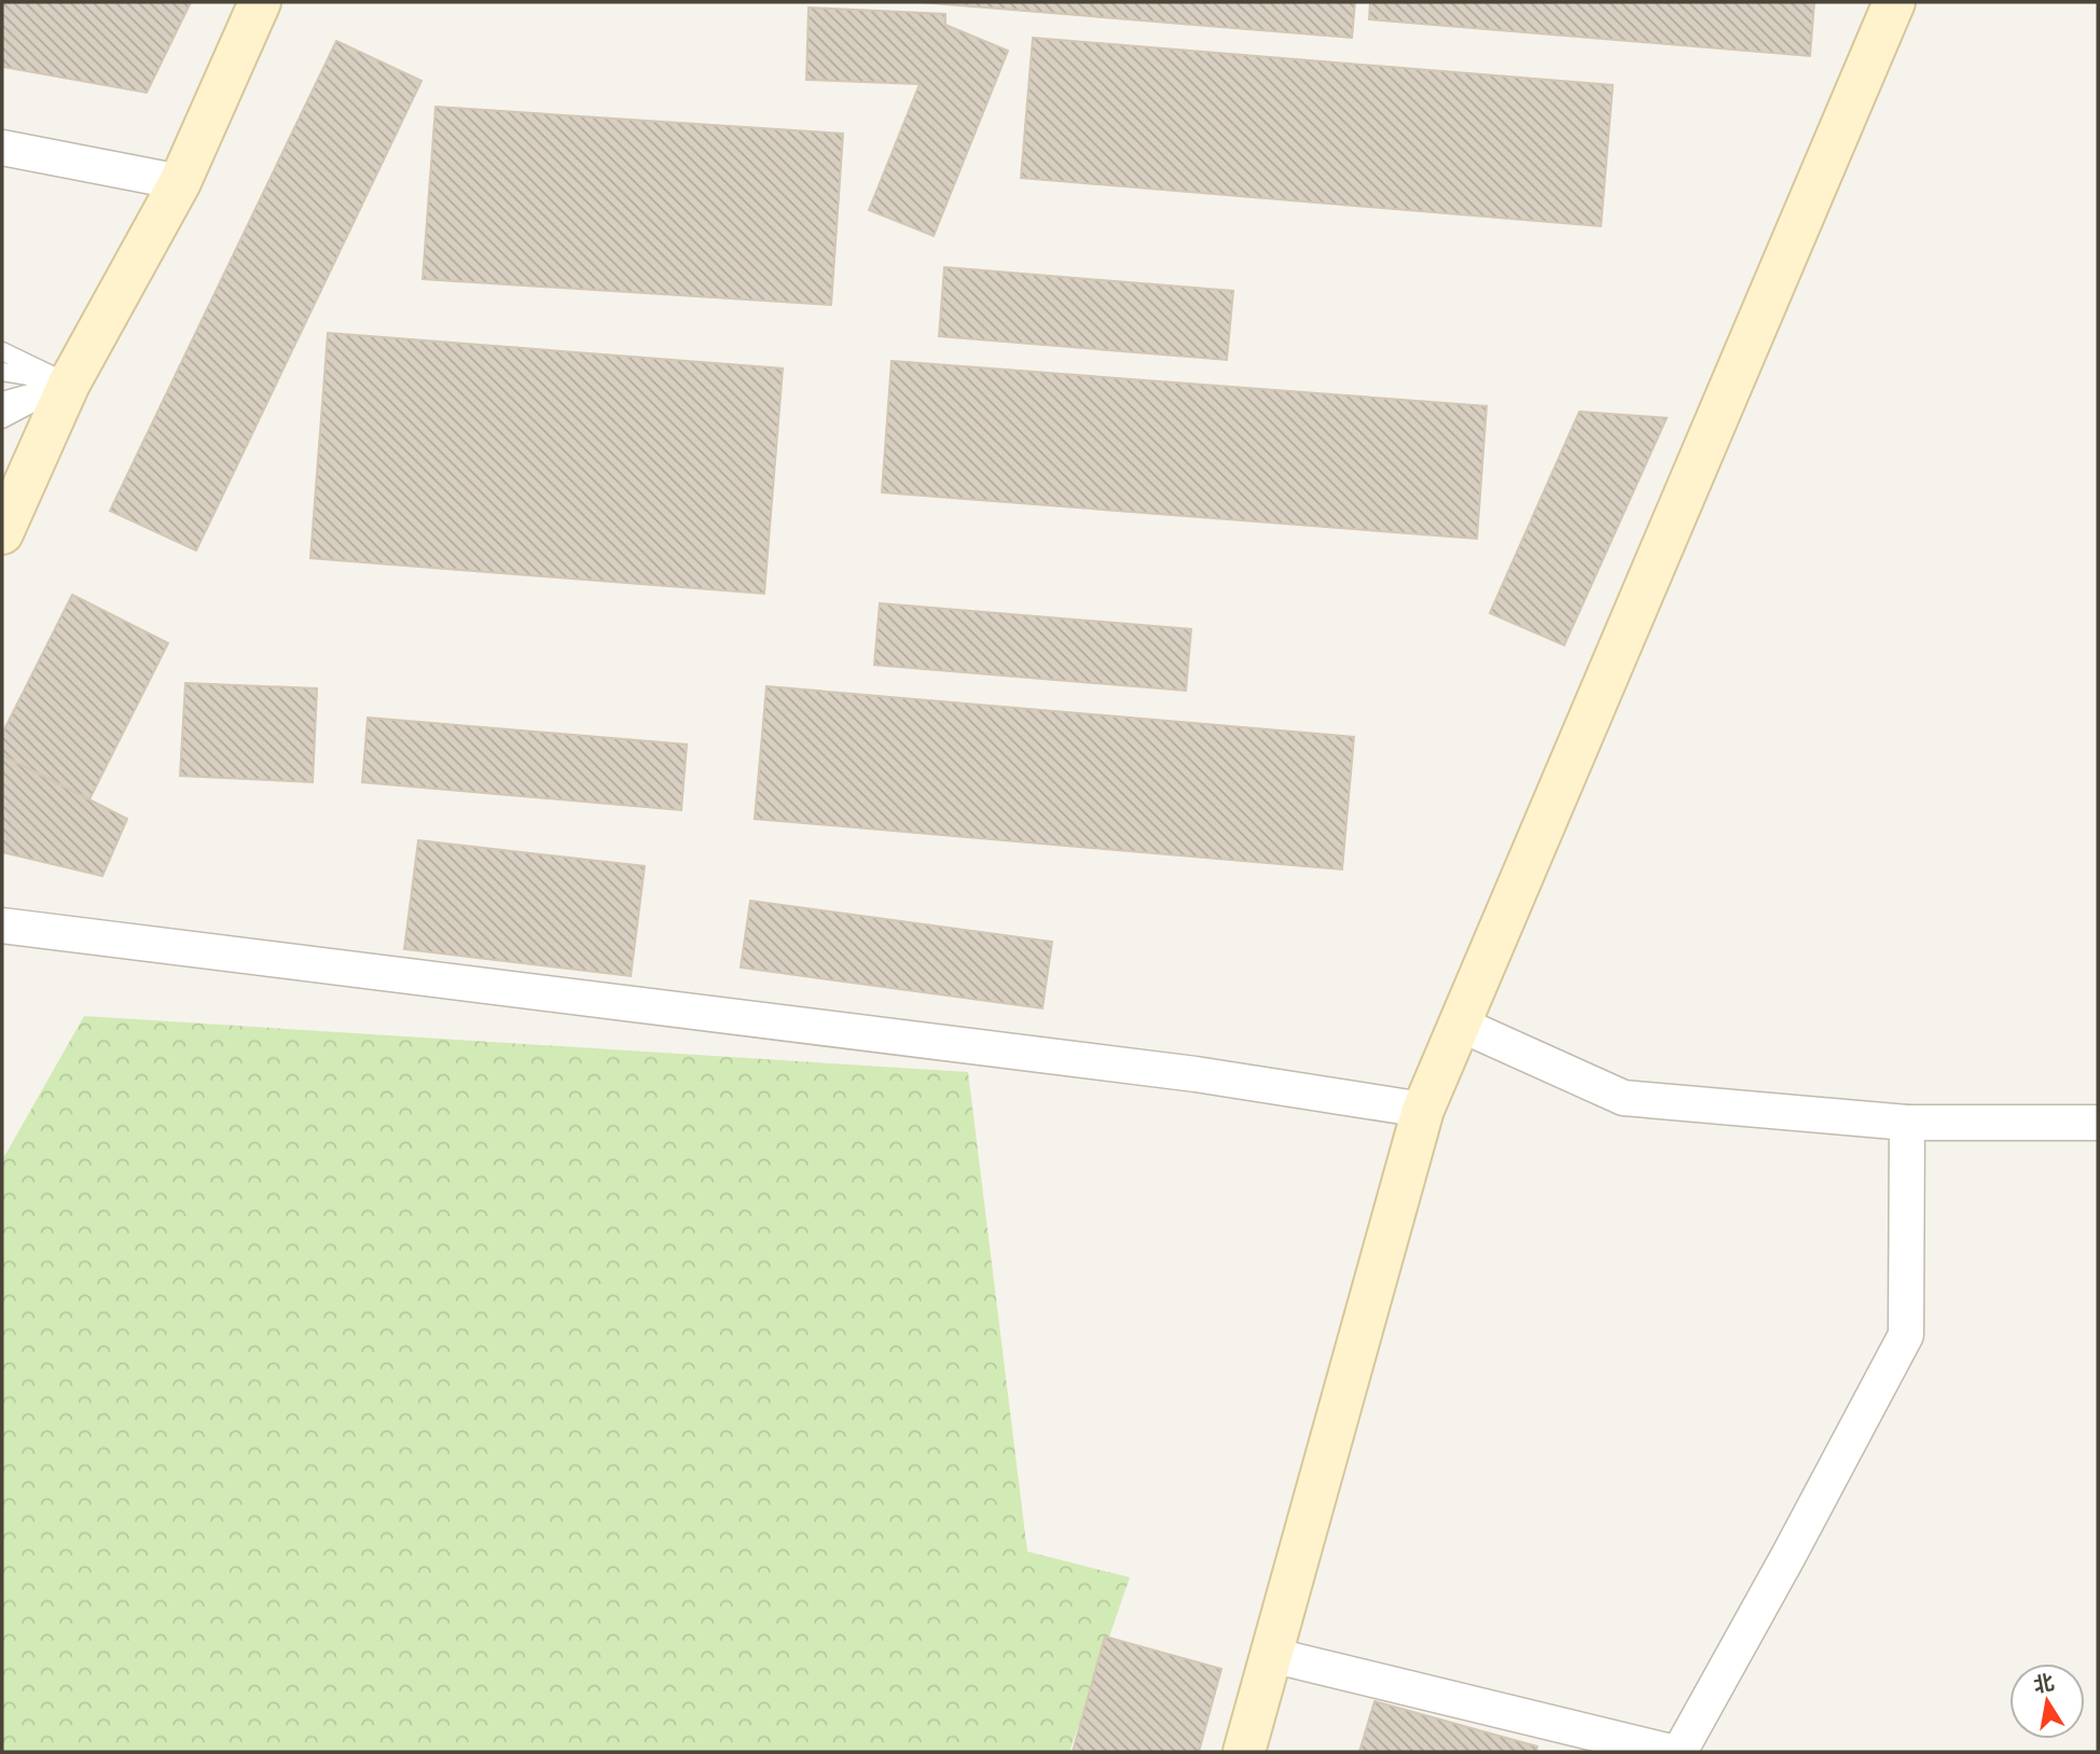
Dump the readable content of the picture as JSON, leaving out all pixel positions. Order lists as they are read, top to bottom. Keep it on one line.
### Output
{"north":"top"}
